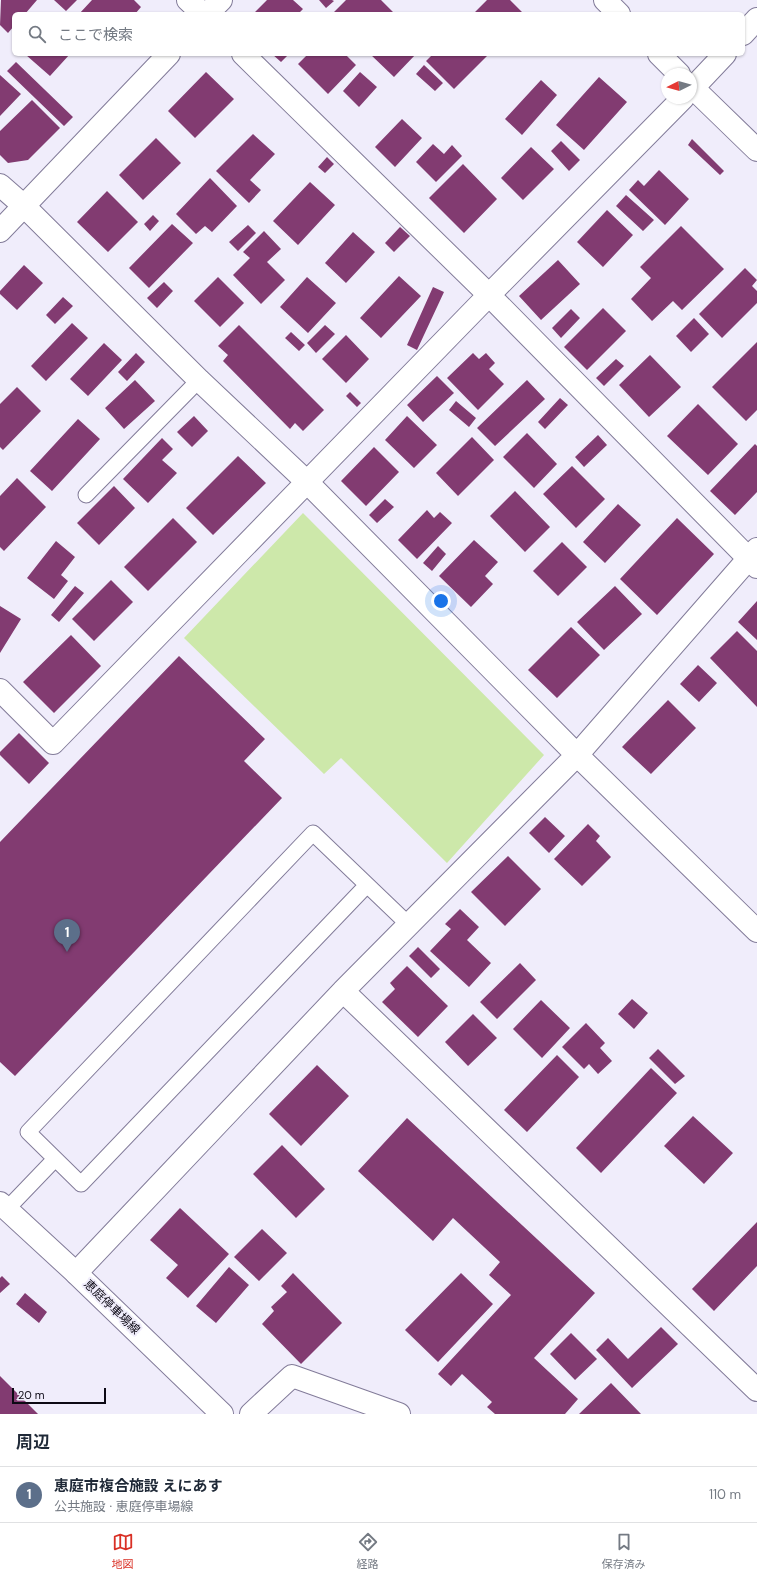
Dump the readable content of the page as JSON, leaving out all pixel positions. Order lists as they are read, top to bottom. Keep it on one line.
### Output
{"streets":{"street":["恵庭停車場線"]},"scale_bar":"20 m","north":"left","page":{"search":"ここで検索","pins":"1","scale":"20 m","heading":"周辺","list":[{"mark":"1","name":"恵庭市複合施設 えにあす","note":"公共施設 · 恵庭停車場線","value":"110 m"}],"nav":["地図","経路","保存済み"]}}
